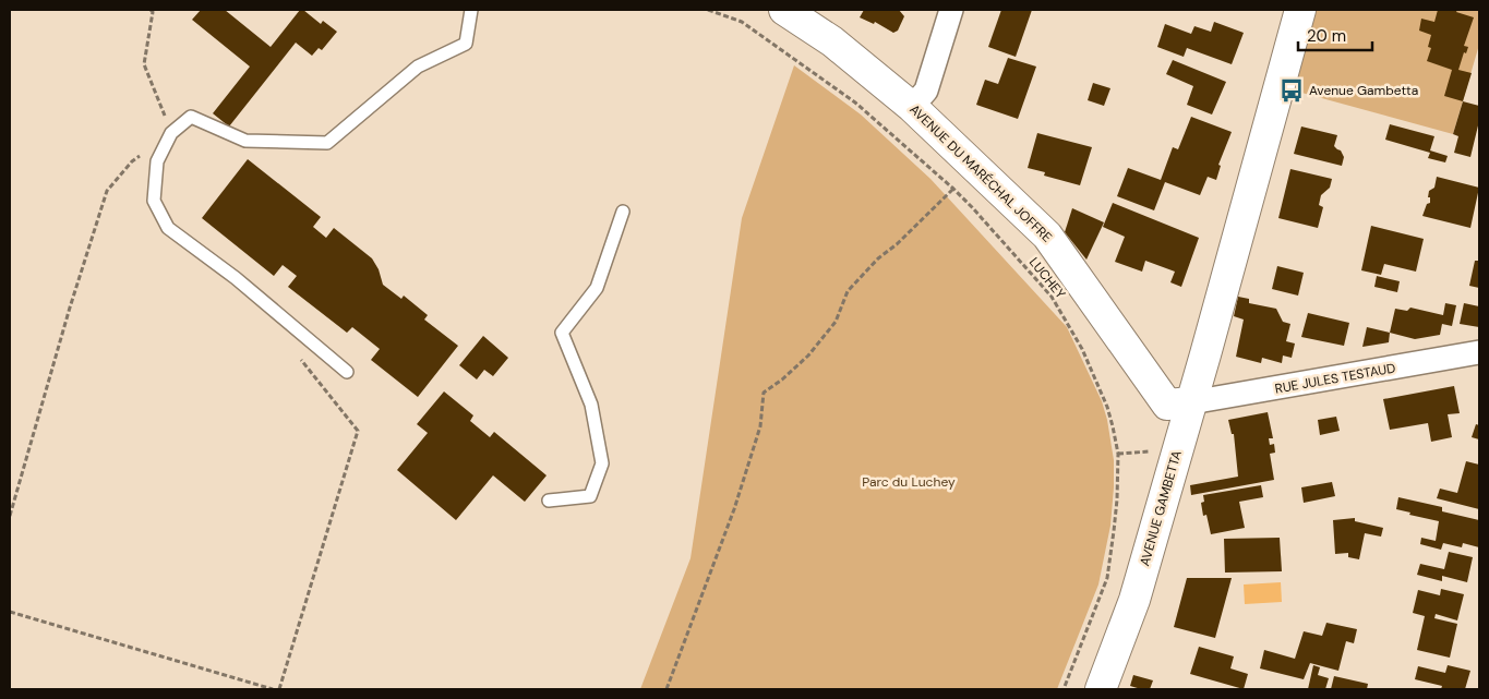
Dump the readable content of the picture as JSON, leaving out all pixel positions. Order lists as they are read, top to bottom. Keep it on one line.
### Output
{"streets":{"street":["AVENUE DU MARÉCHAL JOFFRE","RUE JULES TESTAUD","AVENUE GAMBETTA"],"path":["LUCHEY"]},"crossings":[["AVENUE DU MARÉCHAL JOFFRE","RUE JULES TESTAUD"],["AVENUE DU MARÉCHAL JOFFRE","AVENUE GAMBETTA"],["RUE JULES TESTAUD","AVENUE GAMBETTA"]],"parks":["Parc du Luchey"],"places":{"bus stop":["Avenue Gambetta"]},"scale_bar":"20 m"}
